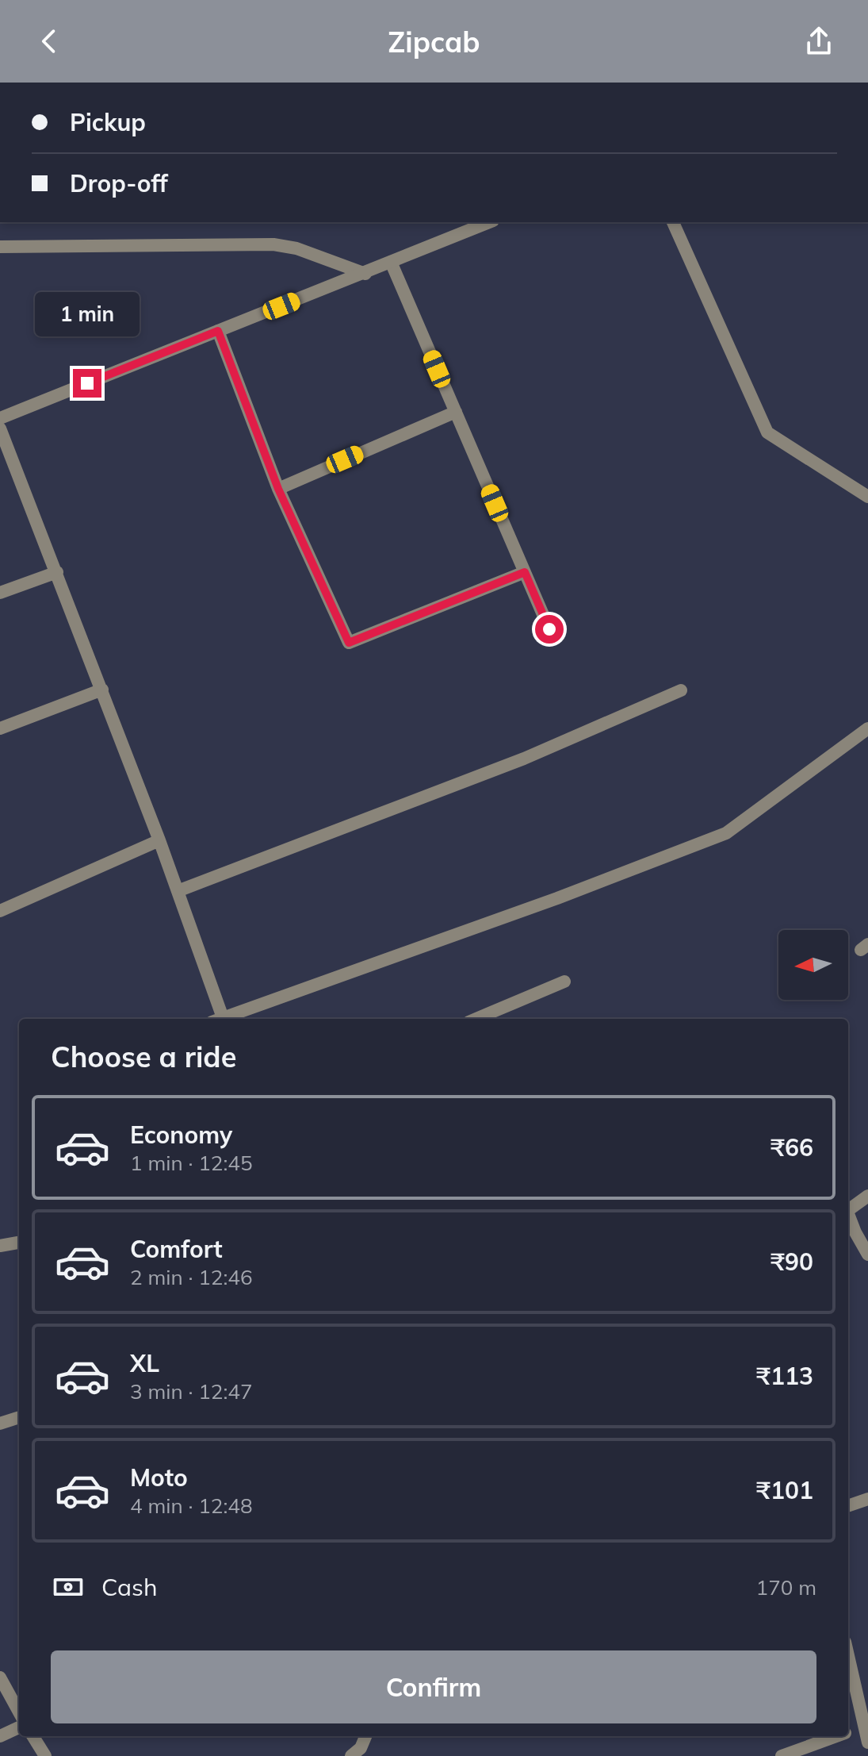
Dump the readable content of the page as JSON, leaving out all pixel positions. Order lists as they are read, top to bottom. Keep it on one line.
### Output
{"north":"left","page":{"header":"Zipcab","banner":["Pickup","Drop-off"],"bubble":"1 min","heading":"Choose a ride","list":[{"name":"Economy","note":"1 min · 12:45","value":"₹66"},{"name":"Comfort","note":"2 min · 12:46","value":"₹90"},{"name":"XL","note":"3 min · 12:47","value":"₹113"},{"name":"Moto","note":"4 min · 12:48","value":"₹101"}],"pay":["Cash","170 m"],"buttons":"Confirm"}}
